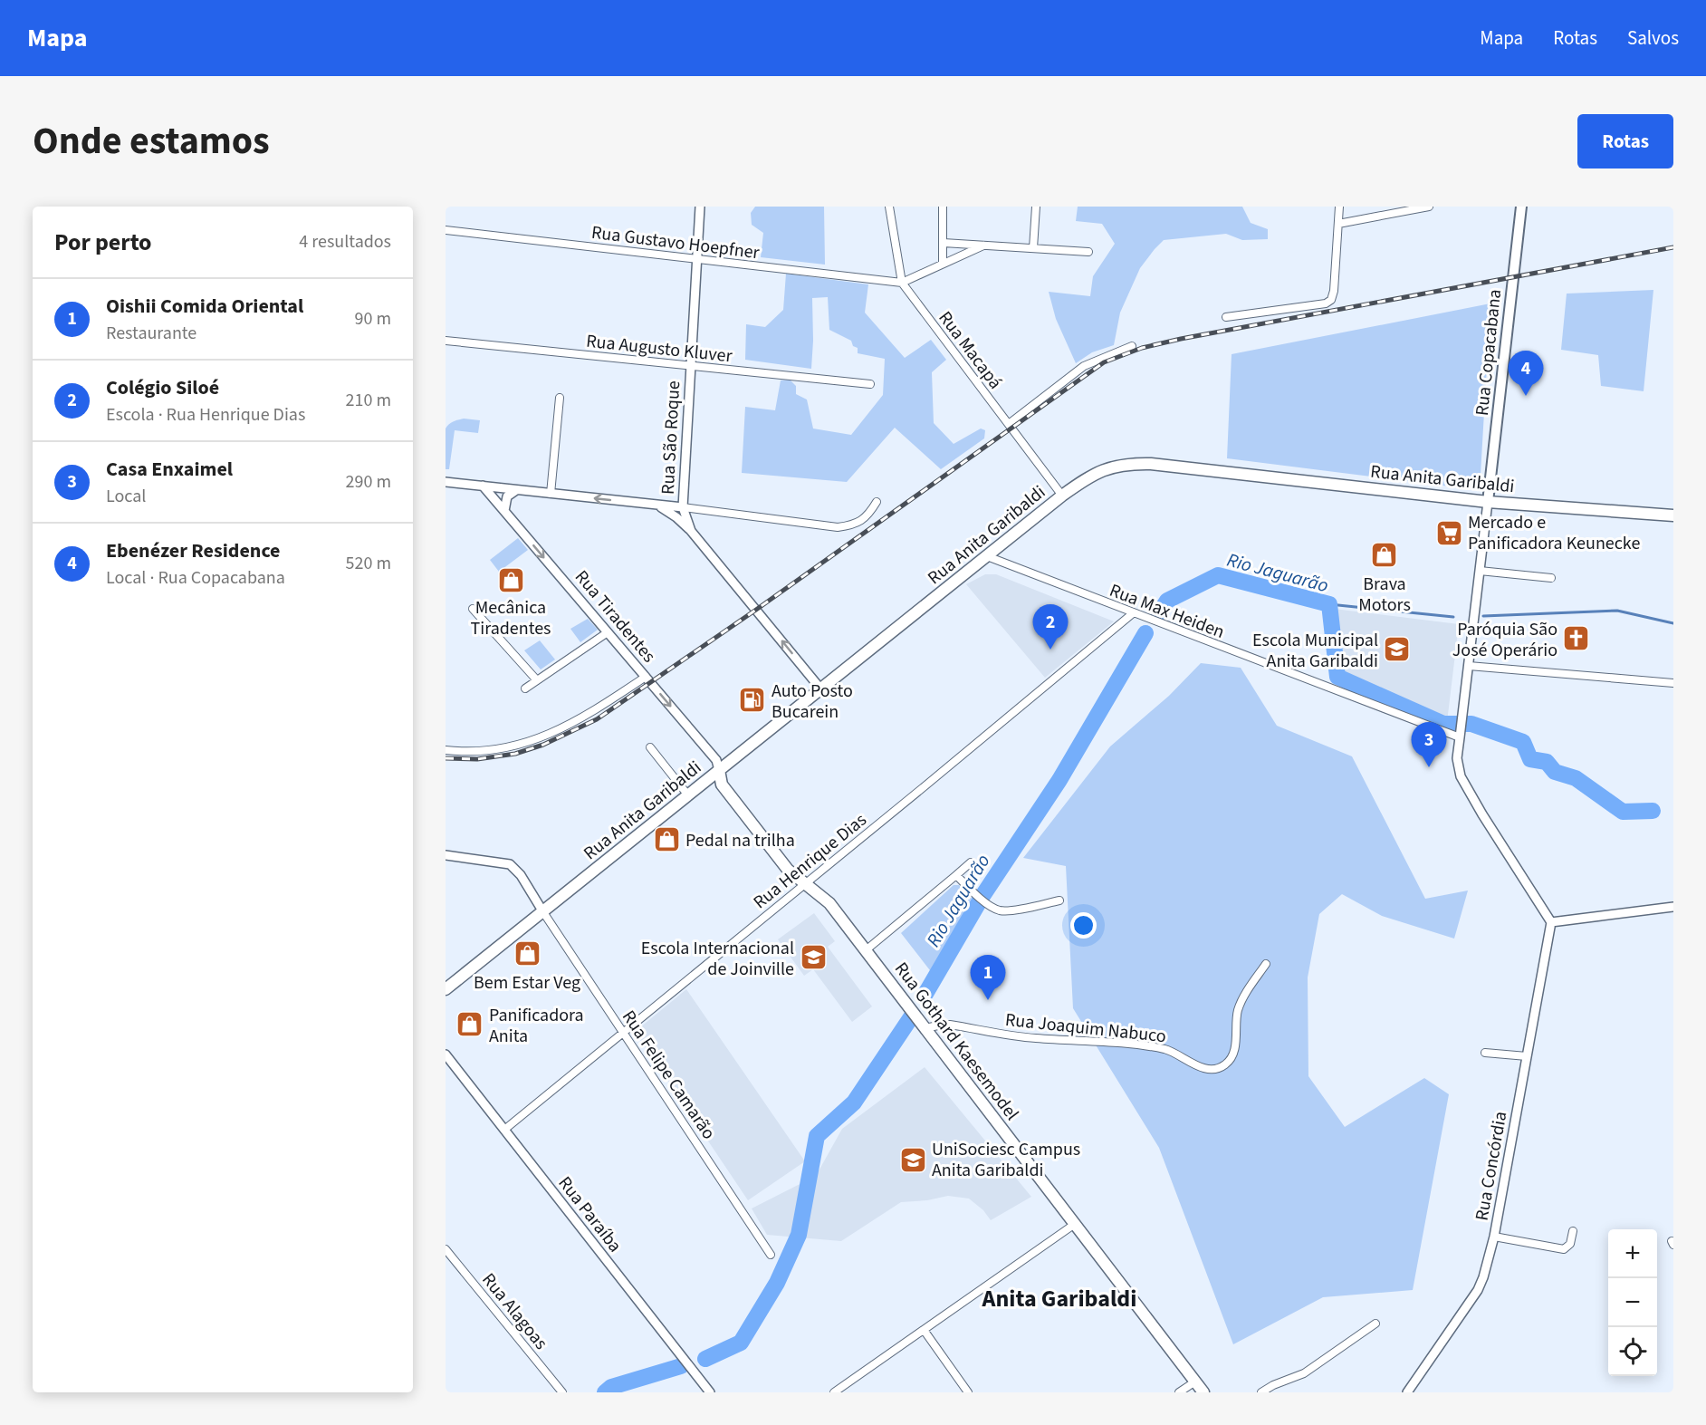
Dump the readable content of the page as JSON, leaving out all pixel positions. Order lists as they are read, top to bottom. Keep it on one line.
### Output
{"streets":{"main road":["Rua Copacabana","Rua Anita Garibaldi","Rua Gothard Kaesemodel"],"street":["Rua Gustavo Hoepfner","Rua Augusto Kluver","Rua Macapá","Rua São Roque","Rua Max Heiden","Rua Tiradentes","Rua Henrique Dias","Rua Joaquim Nabuco","Rua Felipe Camarão","Rua Concórdia","Rua Paraíba","Rua Alagoas"]},"crossings":[["Rua Gustavo Hoepfner","Rua Macapá"],["Rua Gustavo Hoepfner","Rua São Roque"],["Rua Augusto Kluver","Rua São Roque"],["Rua Macapá","Rua Anita Garibaldi"],["Rua Copacabana","Rua Anita Garibaldi"],["Rua São Roque","Rua Anita Garibaldi"],["Rua Anita Garibaldi","Rua Max Heiden"],["Rua Anita Garibaldi","Rua Tiradentes"],["Rua Anita Garibaldi","Rua Gothard Kaesemodel"],["Rua Anita Garibaldi","Rua Felipe Camarão"],["Rua Max Heiden","Rua Henrique Dias"],["Rua Tiradentes","Rua Gothard Kaesemodel"],["Rua Henrique Dias","Rua Gothard Kaesemodel"],["Rua Henrique Dias","Rua Felipe Camarão"],["Rua Henrique Dias","Rua Paraíba"],["Rua Joaquim Nabuco","Rua Gothard Kaesemodel"]],"one_way":["Rua São Roque","Rua Tiradentes"],"districts":["Anita Garibaldi"],"water":["Rio Jaguarão"],"places":{"supermarket":["Mercado e Panificadora Keunecke"],"shop":["Brava Motors","Mecânica Tiradentes","Pedal na trilha","Bem Estar Veg","Panificadora Anita"],"church":["Paróquia São José Operário"],"school or university":["Escola Municipal Anita Garibaldi","Escola Internacional de Joinville","UniSociesc Campus Anita Garibaldi"],"fuel station":["Auto Posto Bucarein"]},"page":{"header":"Mapa","nav":["Mapa","Rotas","Salvos"],"title":"Onde estamos","buttons":"Rotas","heading":["Por perto","4 resultados"],"list":[{"mark":"1","name":"Oishii Comida Oriental","note":"Restaurante","value":"90 m"},{"mark":"2","name":"Colégio Siloé","note":"Escola · Rua Henrique Dias","value":"210 m"},{"mark":"3","name":"Casa Enxaimel","note":"Local","value":"290 m"},{"mark":"4","name":"Ebenézer Residence","note":"Local · Rua Copacabana","value":"520 m"}],"pins":["4","2","3","1"],"map_buttons":["+","−"]}}
